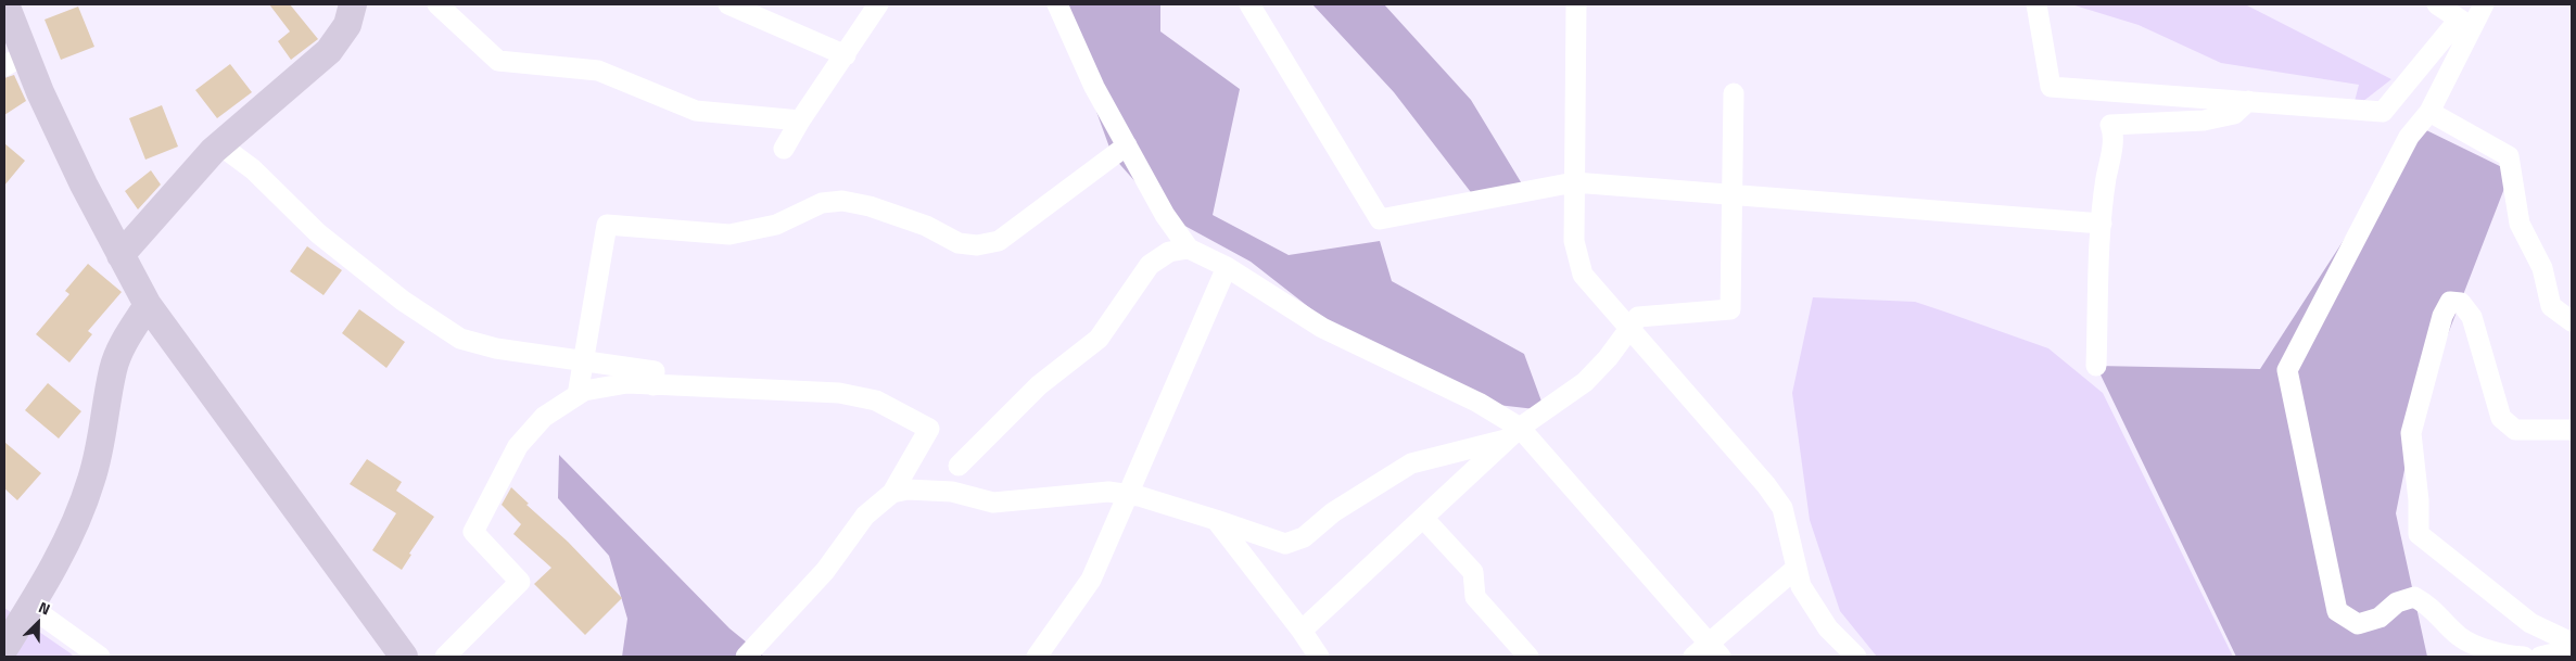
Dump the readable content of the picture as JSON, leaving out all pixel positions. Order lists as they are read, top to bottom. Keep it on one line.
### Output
{"north":"top right"}
